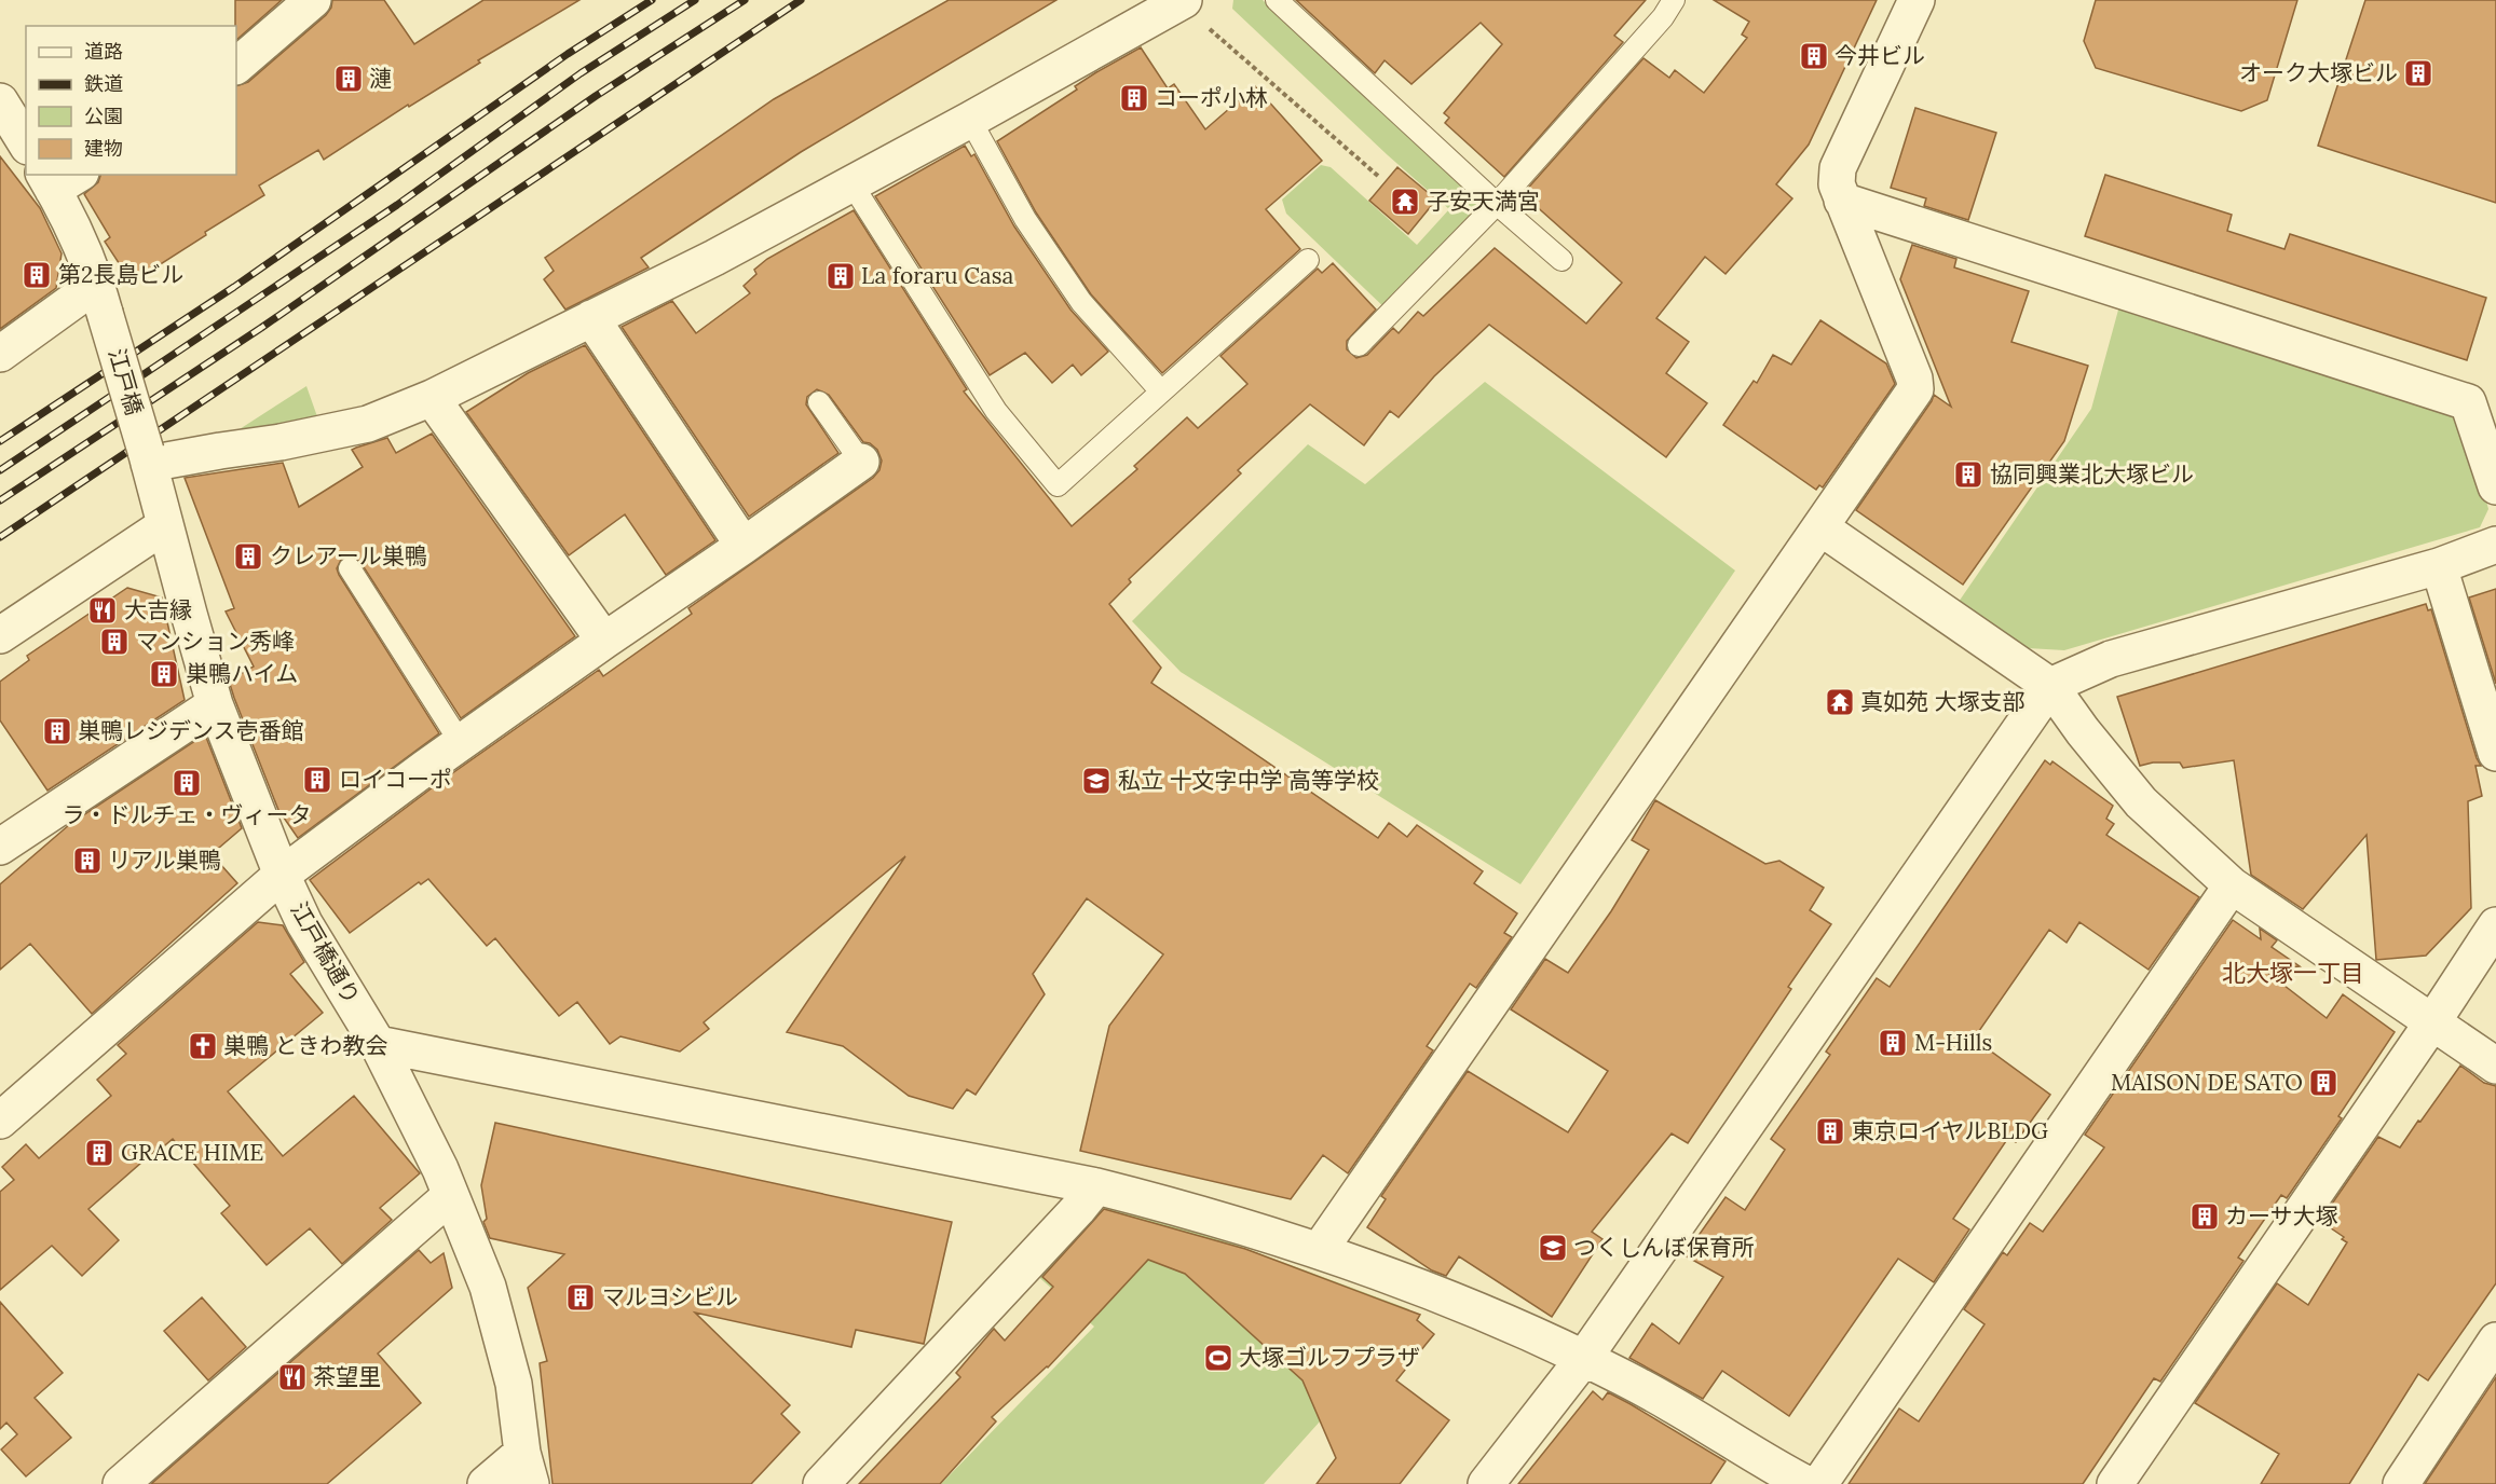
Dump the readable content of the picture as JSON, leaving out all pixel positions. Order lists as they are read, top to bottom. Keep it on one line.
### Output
{"streets":{"street":["江戸橋","江戸橋通り"]},"crossings":[["江戸橋","江戸橋通り"]],"districts":["北大塚一丁目"],"places":{"building":["今井ビル","オーク大塚ビル","漣","コーポ小林","第2長島ビル","La foraru Casa","協同興業北大塚ビル","クレアール巣鴨","マンション秀峰","巣鴨ハイム","巣鴨レジデンス壱番館","ロイコーポ","ラ・ドルチェ・ヴィータ","リアル巣鴨","M-Hills","MAISON DE SATO","東京ロイヤルBLDG","GRACE HIME","カーサ大塚","マルヨシビル"],"temple":["子安天満宮","真如苑 大塚支部"],"restaurant":["大吉縁","茶望里"],"school or university":["私立 十文字中学 高等学校","つくしんぼ保育所"],"church":["巣鴨 ときわ教会"],"sports":["大塚ゴルフプラザ"]},"legend":["道路","鉄道","公園","建物"]}
